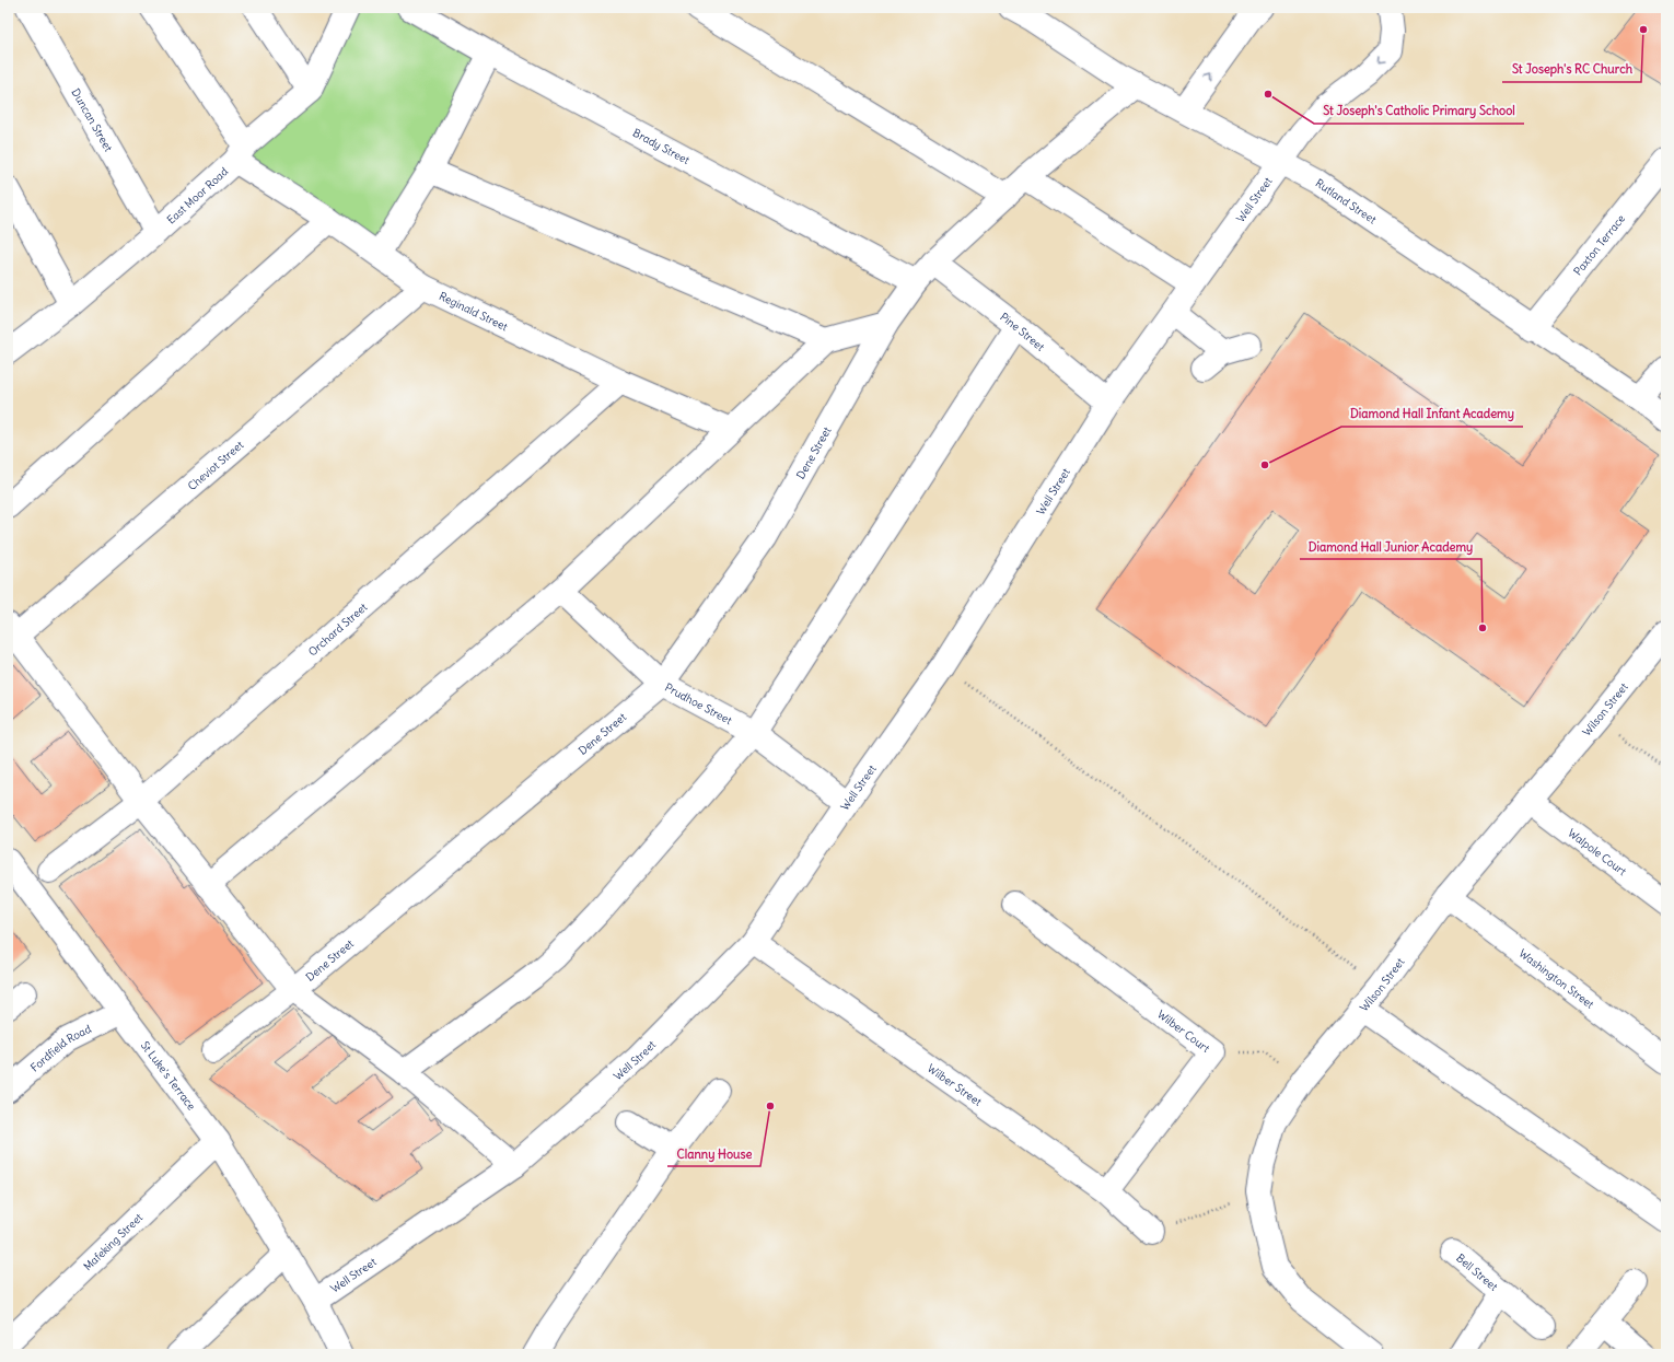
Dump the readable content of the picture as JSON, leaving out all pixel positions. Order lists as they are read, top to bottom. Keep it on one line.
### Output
{"streets":{"street":["Duncan Street","Brady Street","East Moor Road","Well Street","Rutland Street","Paxton Terrace","Reginald Street","Pine Street","Dene Street","Cheviot Street","Orchard Street","Prudhoe Street","Wilson Street","Walpole Court","Washington Street","Wilber Court","Fordfield Road","St Luke's Terrace","Wilber Street","Mafeking Street","Bell Street"]},"crossings":[["Duncan Street","East Moor Road"],["Brady Street","Dene Street"],["East Moor Road","Reginald Street"],["Well Street","Rutland Street"],["Well Street","Pine Street"],["Well Street","Prudhoe Street"],["Well Street","St Luke's Terrace"],["Well Street","Wilber Street"],["Rutland Street","Paxton Terrace"],["Rutland Street","Dene Street"],["Reginald Street","Cheviot Street"],["Reginald Street","Orchard Street"],["Pine Street","Dene Street"],["Dene Street","Prudhoe Street"],["Wilson Street","Walpole Court"],["Wilson Street","Washington Street"],["Wilber Court","Wilber Street"],["Fordfield Road","St Luke's Terrace"],["St Luke's Terrace","Mafeking Street"]],"places":["St Joseph's RC Church","St Joseph's Catholic Primary School","Diamond Hall Infant Academy","Diamond Hall Junior Academy","Clanny House"]}
